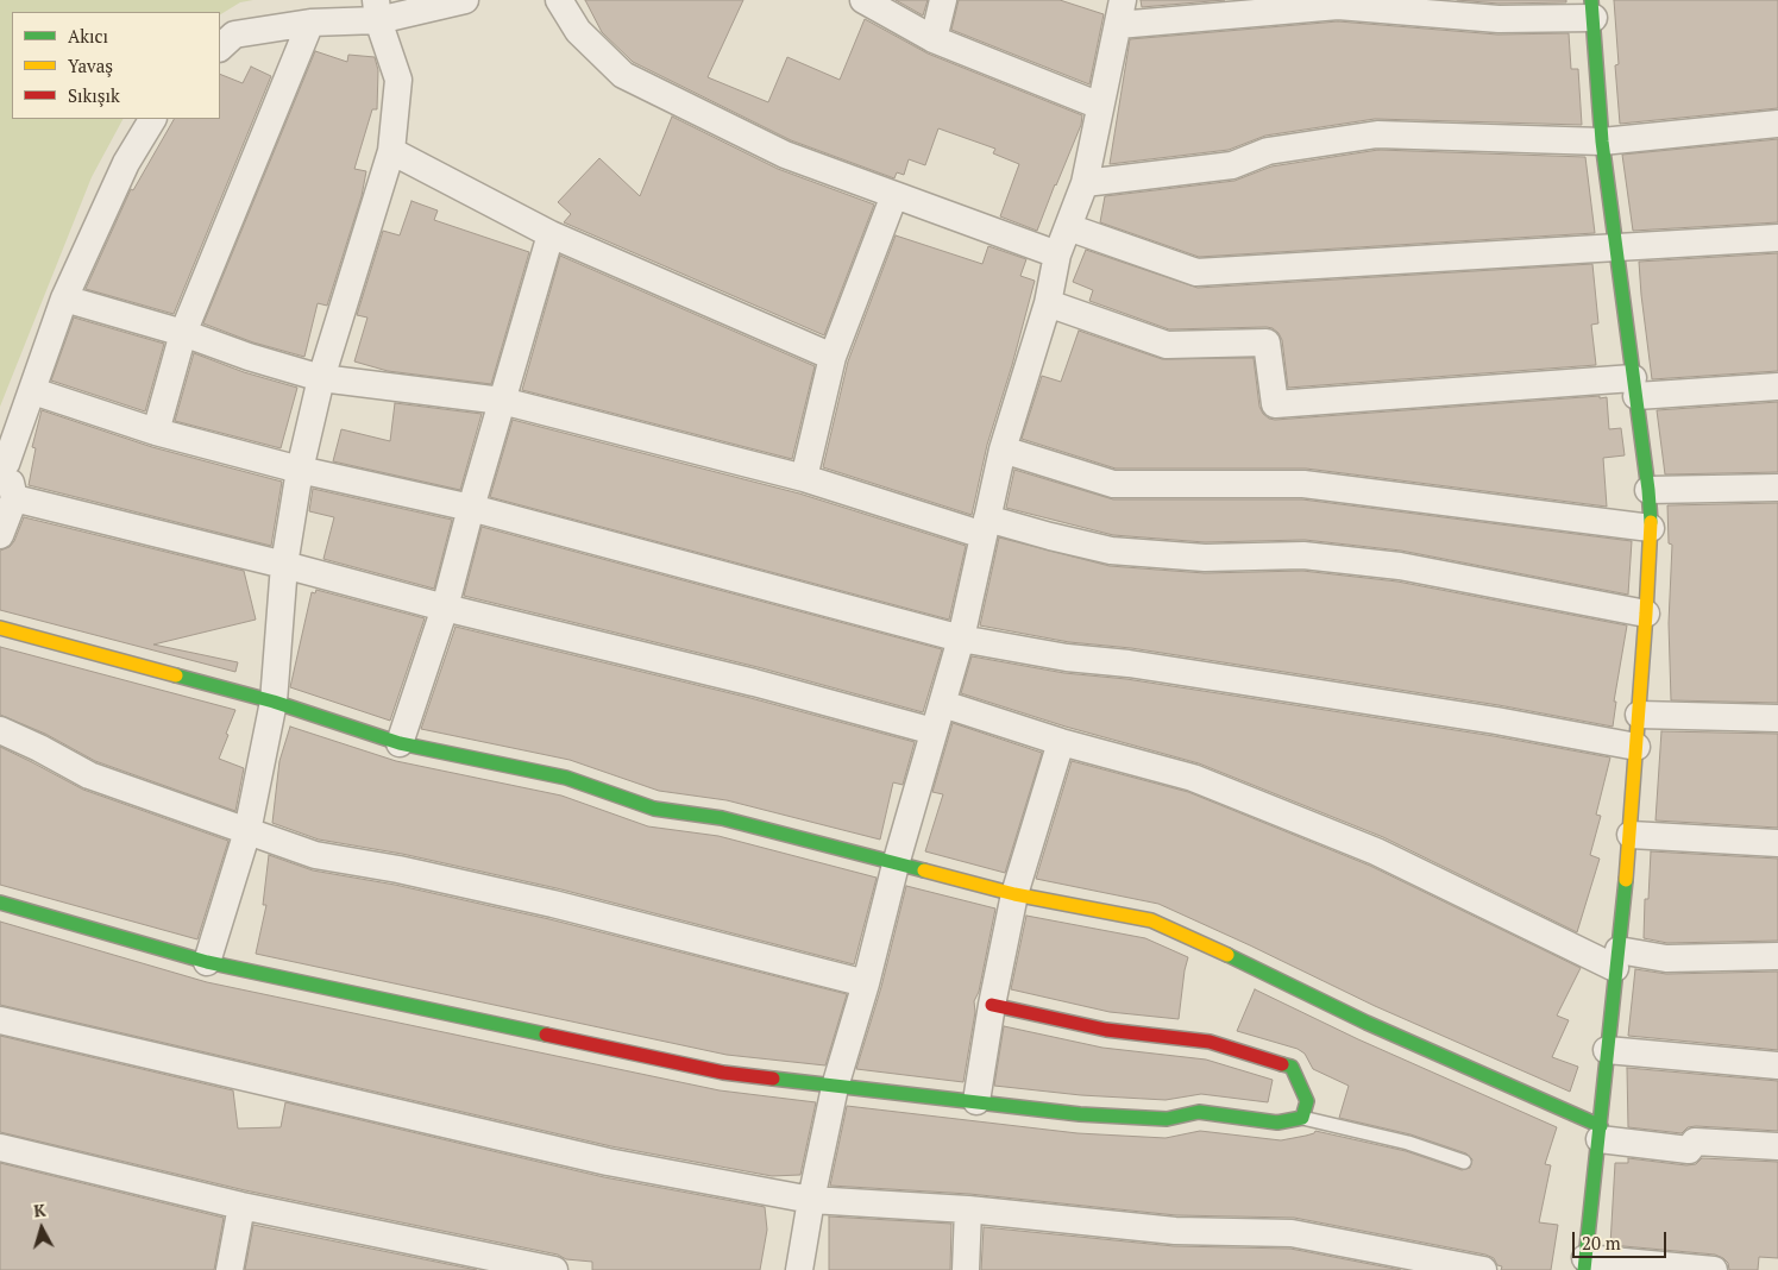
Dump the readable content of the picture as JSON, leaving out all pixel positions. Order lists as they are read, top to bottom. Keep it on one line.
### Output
{"legend":["Akıcı","Yavaş","Sıkışık"],"scale_bar":"20 m","north":"top"}
